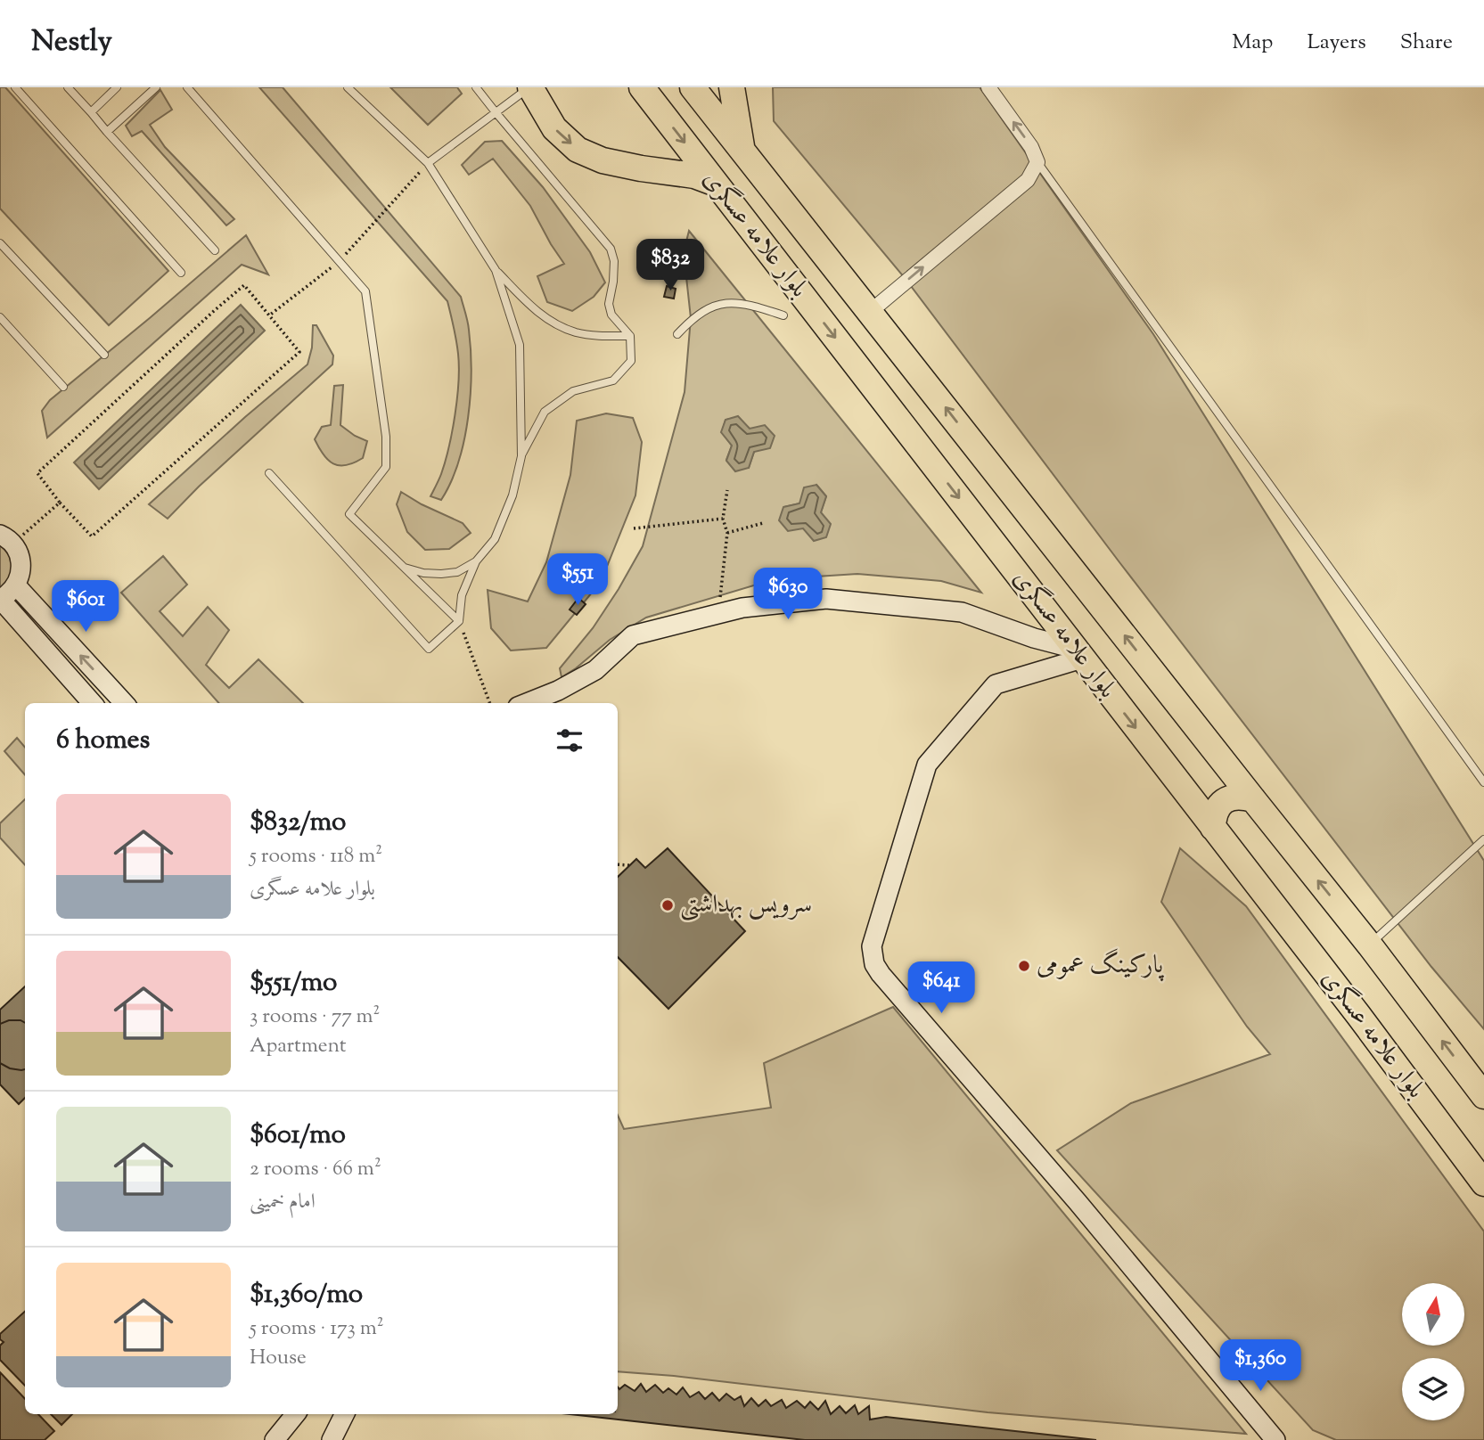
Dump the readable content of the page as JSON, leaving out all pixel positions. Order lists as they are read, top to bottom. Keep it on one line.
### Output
{"streets":{"highway":["بلوار علامه عسگری"]},"places":["سرویس بهداشتی","پارکینگ عمومی"],"north":"top","page":{"header":"Nestly","nav":["Map","Layers","Share"],"price":["$832","$551","$630","$601","$641","$1,360"],"heading":"6 homes","list":[{"name":"$832/mo","note":"5 rooms · 118 m² · بلوار علامه عسگری"},{"name":"$551/mo","note":"3 rooms · 77 m² · Apartment"},{"name":"$601/mo","note":"2 rooms · 66 m² · امام خمینی"},{"name":"$1,360/mo","note":"5 rooms · 173 m² · House"}]}}
